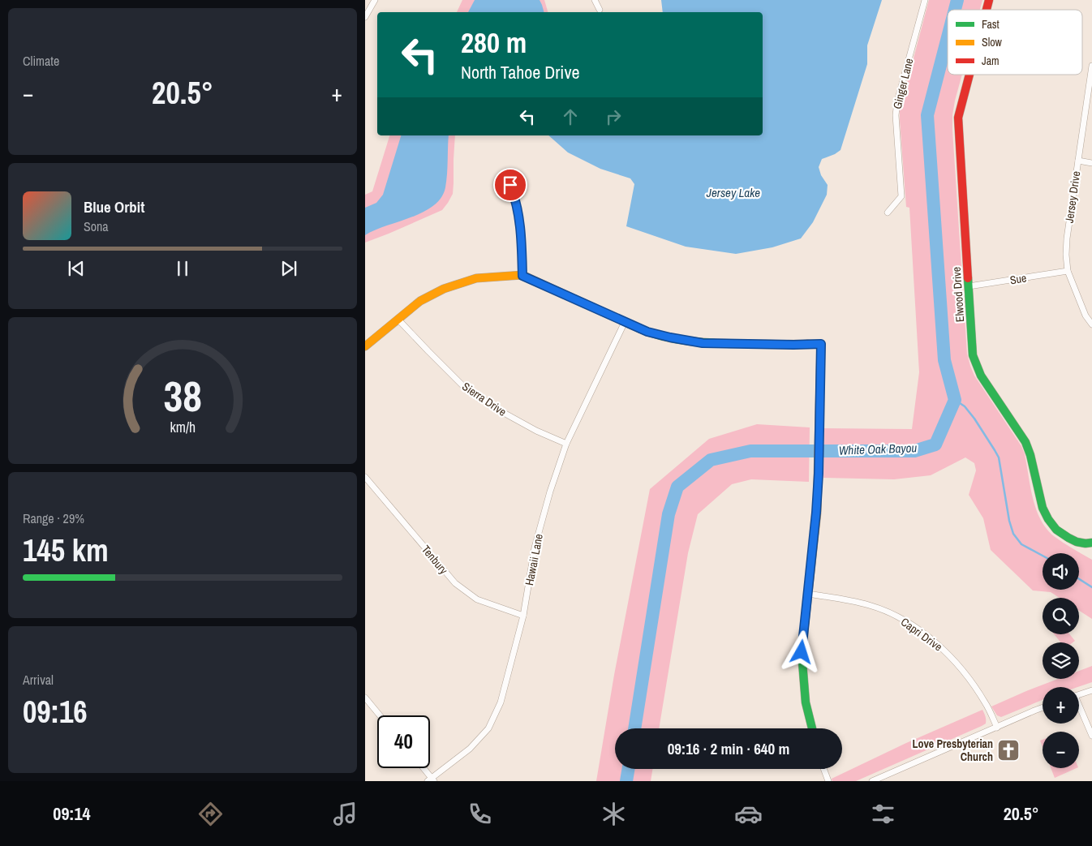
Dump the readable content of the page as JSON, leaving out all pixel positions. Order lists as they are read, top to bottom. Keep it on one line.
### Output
{"streets":{"street":["Ginger Lane","Jersey Drive","Sue","Elwood Drive","Sierra Drive","Tenbury","Hawaii Lane","Capri Drive"]},"crossings":[["Jersey Drive","Sue"],["Sue","Elwood Drive"],["Sierra Drive","Hawaii Lane"],["Tenbury","Hawaii Lane"]],"water":["Jersey Lake","White Oak Bayou"],"places":{"church":["Love Presbyterian Church"]},"legend":["Fast","Slow","Jam"],"page":{"tile":["Climate",["Range · 29%","145 km"],["Arrival","09:16"]],"turn":["280 m","North Tahoe Drive"],"heat":["−","20.5°","+"],"song":["Blue Orbit","Sona"],"map_buttons":["+","−"],"limit":"40","trip":"09:16 · 2 min · 640 m","tabs":["09:14","20.5°"],"gauge":["38","km/h"]}}
